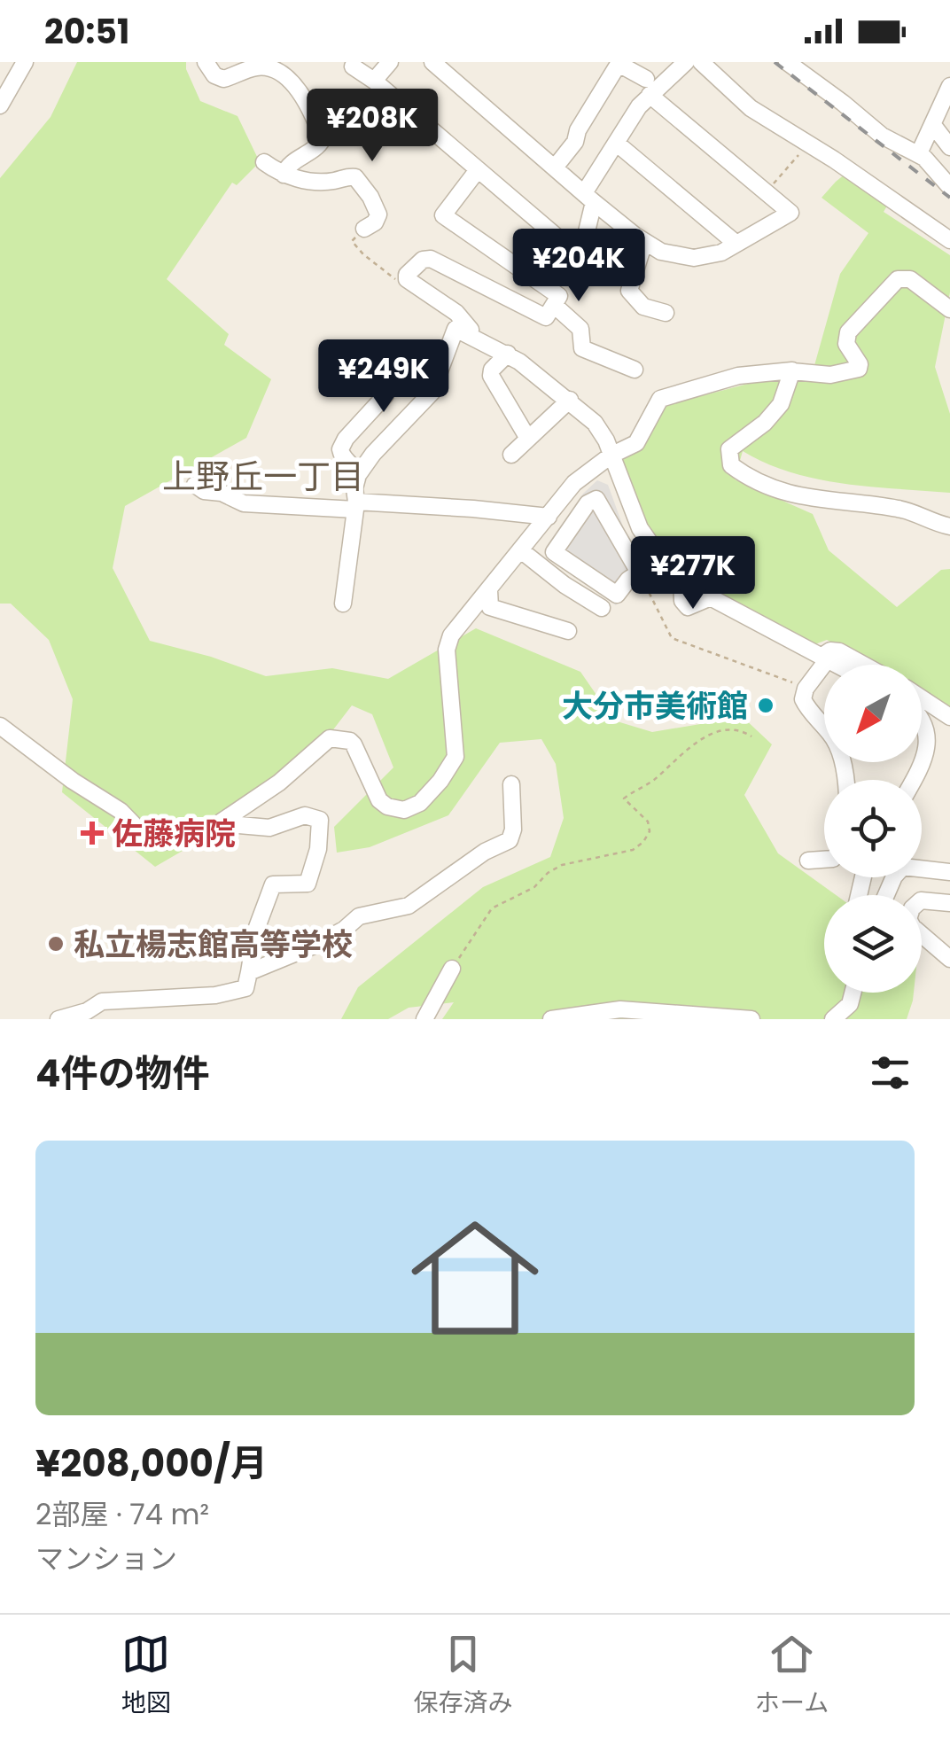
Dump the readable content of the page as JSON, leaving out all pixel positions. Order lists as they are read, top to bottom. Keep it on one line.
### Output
{"districts":["上野丘一丁目"],"places":{"other":["大分市美術館","私立楊志館高等学校"],"health":["佐藤病院"]},"north":"bottom left","page":{"status":"20:51","price":["¥208K","¥204K","¥249K","¥277K"],"heading":"4件の物件","list":[{"name":"¥208,000/月","note":"2部屋 · 74 m² · マンション"}],"tabs":["地図","保存済み","ホーム"]}}
